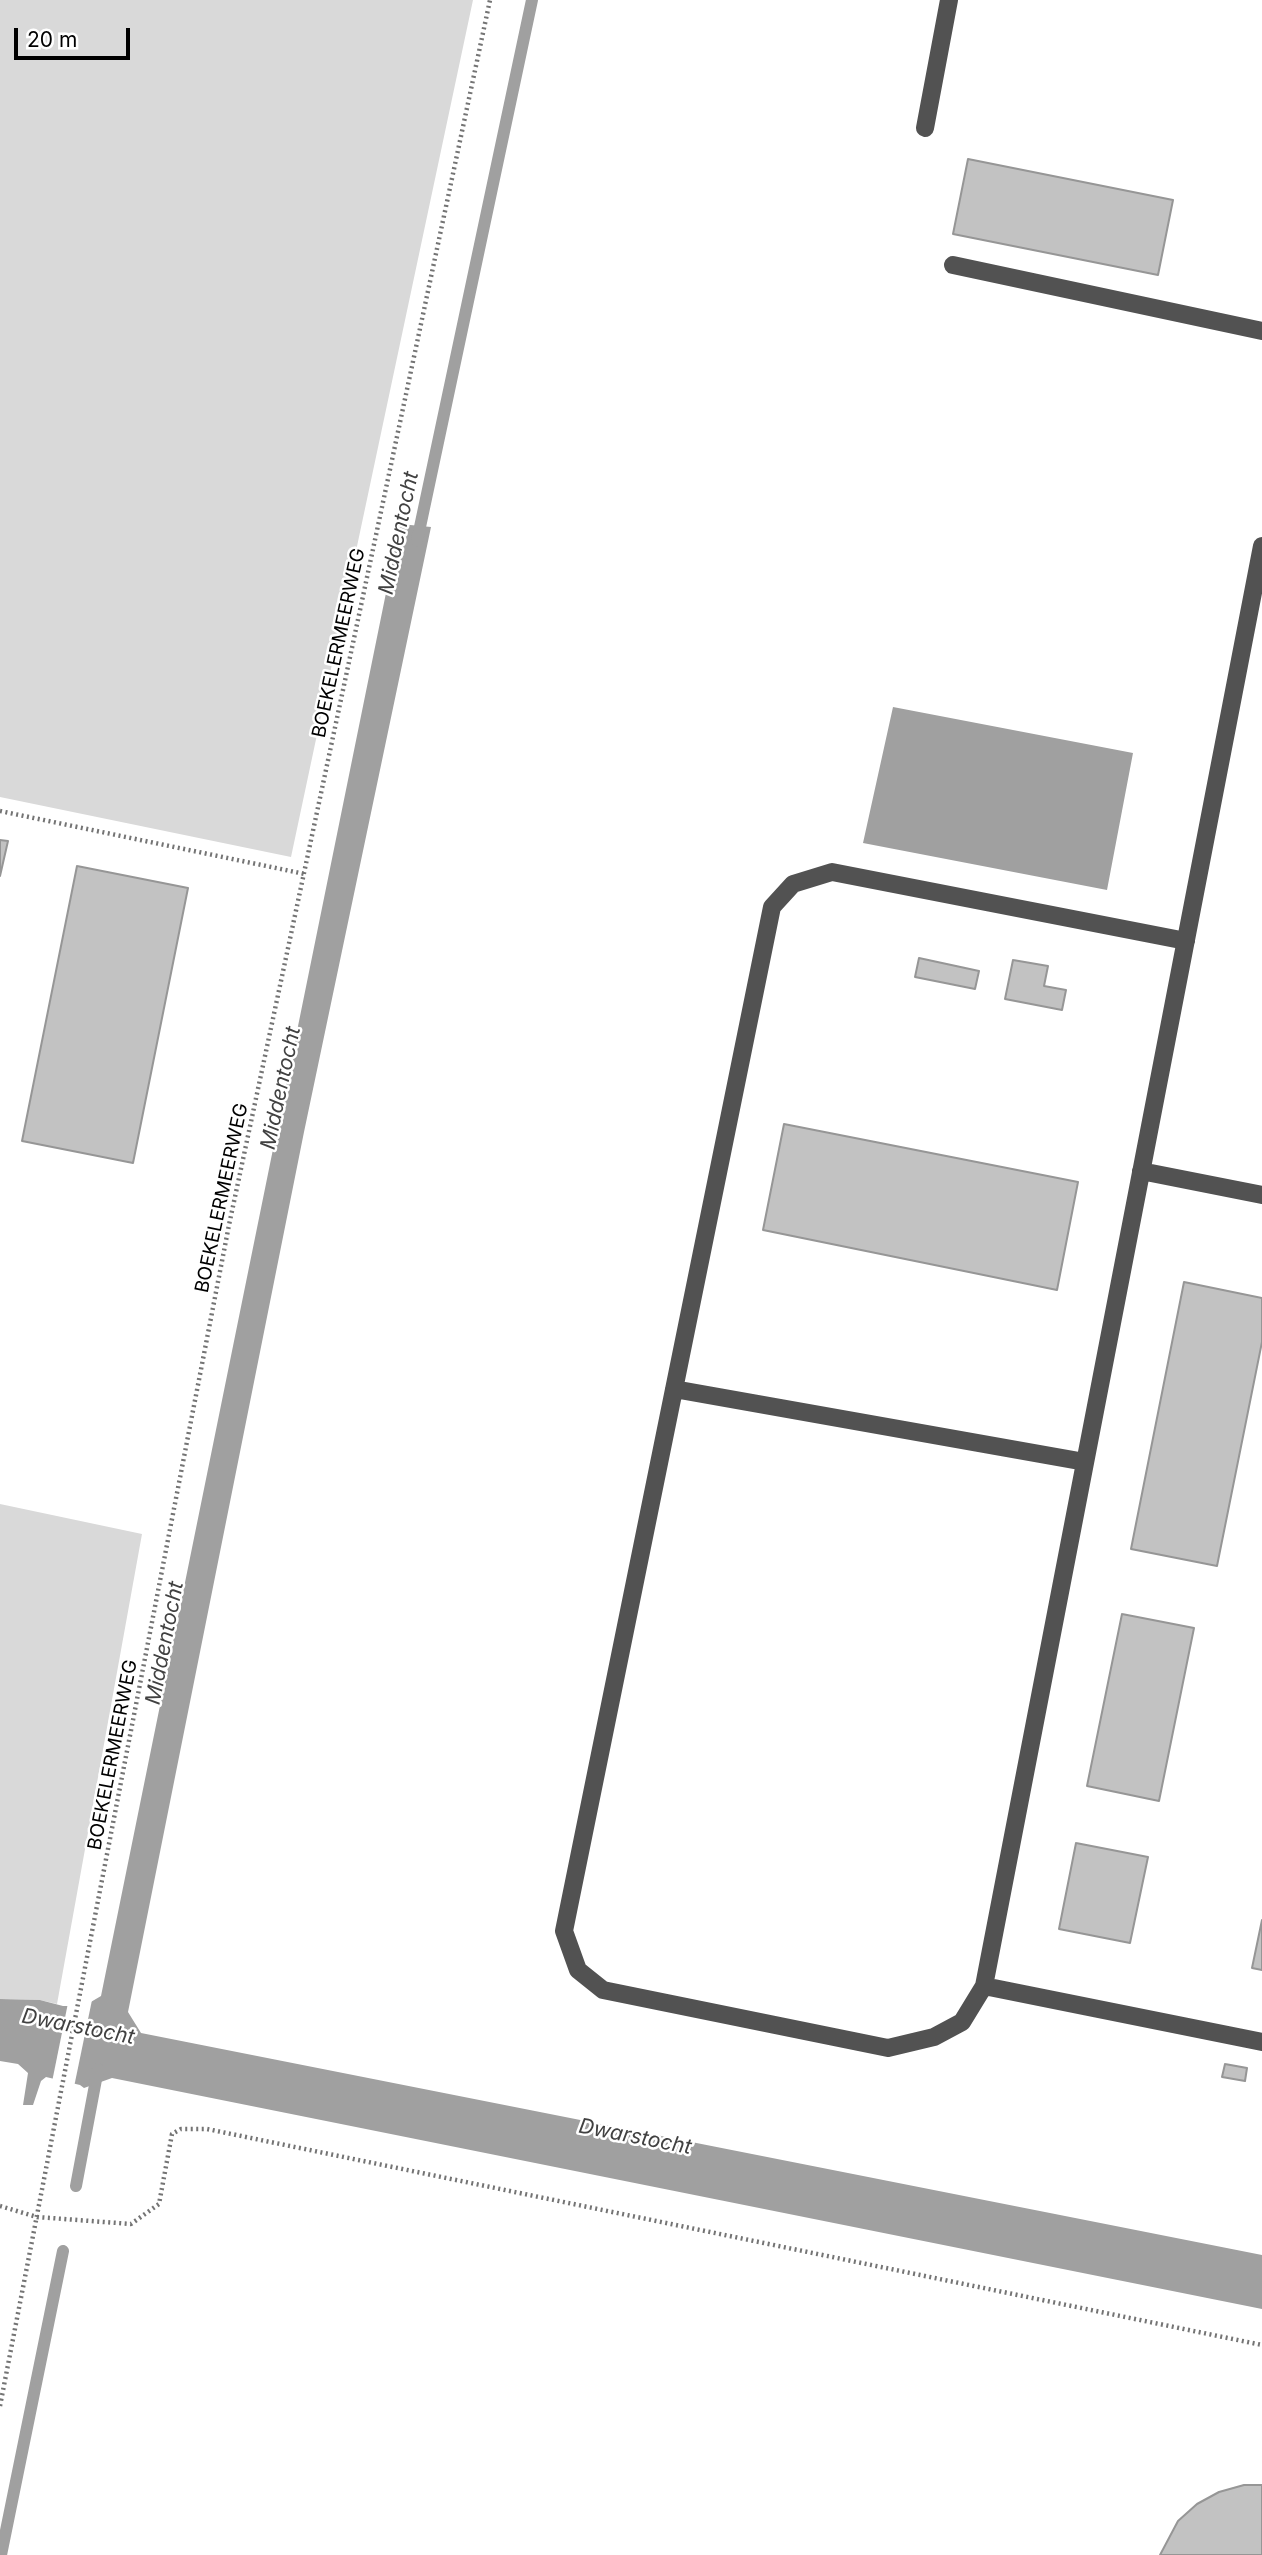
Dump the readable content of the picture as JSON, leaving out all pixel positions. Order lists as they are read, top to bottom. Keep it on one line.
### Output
{"streets":{"path":["BOEKELERMEERWEG"]},"water":["Middentocht","Dwarstocht"],"scale_bar":"20 m"}
